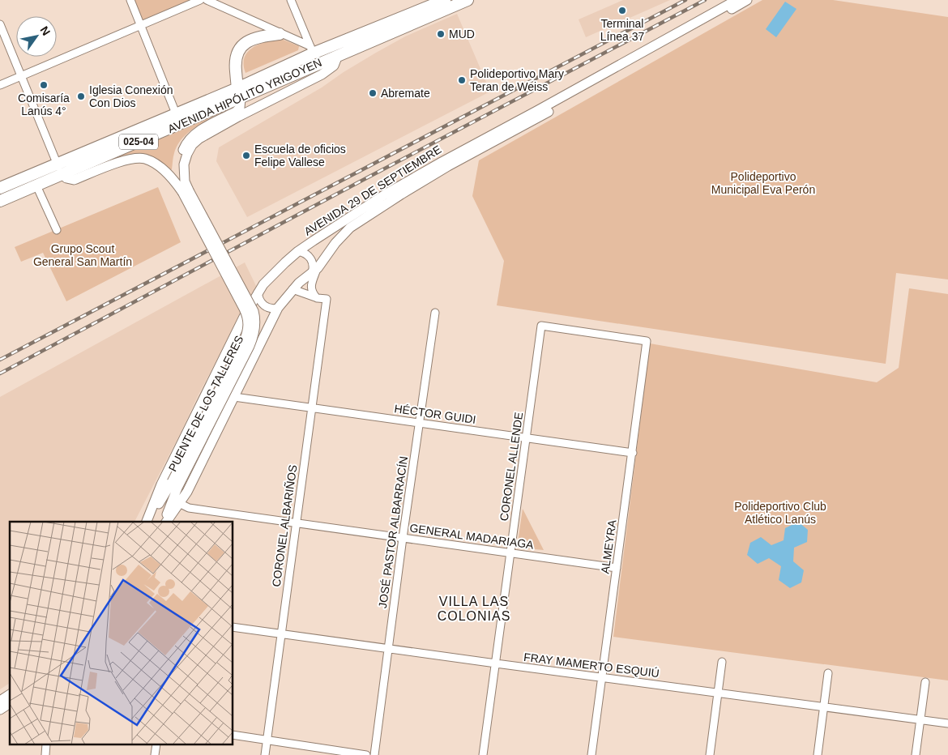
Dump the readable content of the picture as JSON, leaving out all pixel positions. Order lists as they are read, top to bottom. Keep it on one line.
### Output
{"streets":{"main road":["AVENIDA HIPÓLITO YRIGOYEN","025-04"],"street":["AVENIDA 29 DE SEPTIEMBRE","PUENTE DE LOS TALLERES","HÉCTOR GUIDI","CORONEL ALLENDE","CORONEL ALBARIÑOS","JOSÉ PASTOR ALBARRACÍN","GENERAL MADARIAGA","ALMEYRA","FRAY MAMERTO ESQUIÚ"]},"crossings":[["AVENIDA HIPÓLITO YRIGOYEN","PUENTE DE LOS TALLERES"],["AVENIDA 29 DE SEPTIEMBRE","HÉCTOR GUIDI"],["AVENIDA 29 DE SEPTIEMBRE","GENERAL MADARIAGA"],["HÉCTOR GUIDI","CORONEL ALLENDE"],["HÉCTOR GUIDI","CORONEL ALBARIÑOS"],["HÉCTOR GUIDI","JOSÉ PASTOR ALBARRACÍN"],["HÉCTOR GUIDI","ALMEYRA"],["CORONEL ALLENDE","GENERAL MADARIAGA"],["CORONEL ALLENDE","ALMEYRA"],["CORONEL ALLENDE","FRAY MAMERTO ESQUIÚ"],["CORONEL ALBARIÑOS","GENERAL MADARIAGA"],["CORONEL ALBARIÑOS","FRAY MAMERTO ESQUIÚ"],["JOSÉ PASTOR ALBARRACÍN","GENERAL MADARIAGA"],["JOSÉ PASTOR ALBARRACÍN","FRAY MAMERTO ESQUIÚ"],["GENERAL MADARIAGA","ALMEYRA"],["ALMEYRA","FRAY MAMERTO ESQUIÚ"]],"districts":["VILLA LAS COLONIAS"],"parks":["Polideportivo Municipal Eva Perón","Grupo Scout General San Martín","Polideportivo Club Atlético Lanús"],"places":["Terminal Línea 37","MUD","Polideportivo Mary Teran de Weiss","Comisaría Lanús 4°","Abremate","Iglesia Conexión Con Dios","Escuela de oficios Felipe Vallese"],"north":"top right"}
